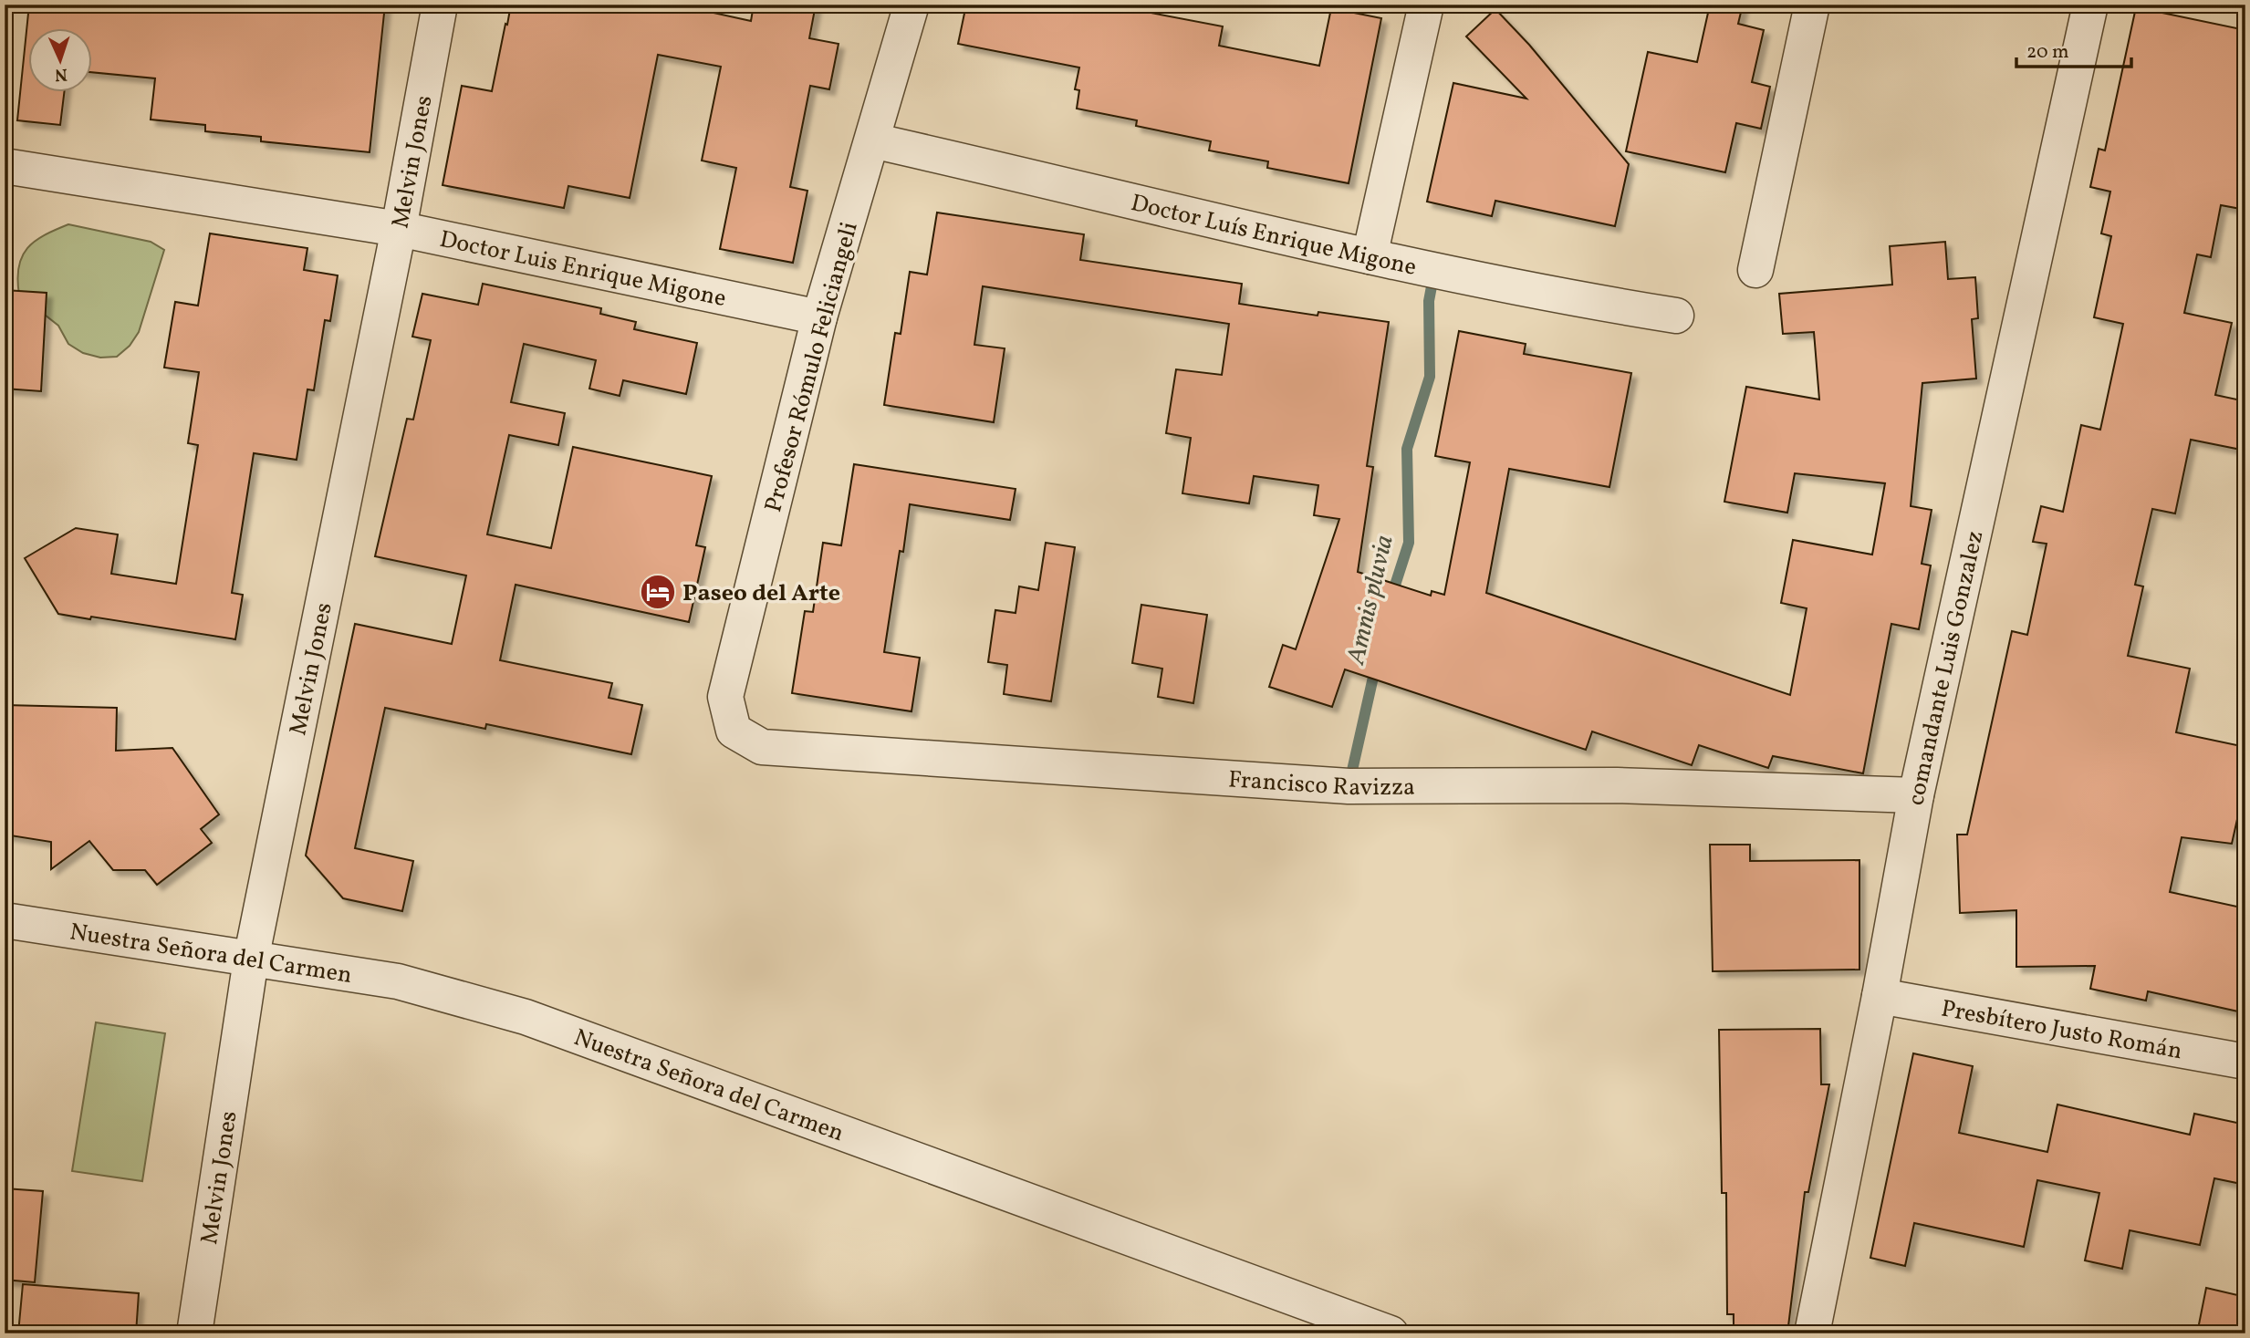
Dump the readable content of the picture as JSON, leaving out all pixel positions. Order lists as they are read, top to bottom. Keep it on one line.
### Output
{"streets":{"street":["Melvin Jones","Doctor Luís Enrique Migone","Doctor Luis Enrique Migone","Profesor Rómulo Feliciangeli","comandante Luis Gonzalez","Francisco Ravizza","Nuestra Señora del Carmen","Presbítero Justo Román"]},"crossings":[["Melvin Jones","Doctor Luis Enrique Migone"],["Melvin Jones","Nuestra Señora del Carmen"],["Doctor Luís Enrique Migone","Profesor Rómulo Feliciangeli"],["Doctor Luis Enrique Migone","Profesor Rómulo Feliciangeli"],["Profesor Rómulo Feliciangeli","Francisco Ravizza"],["comandante Luis Gonzalez","Francisco Ravizza"],["comandante Luis Gonzalez","Presbítero Justo Román"]],"water":["Amnis pluvia"],"places":{"hotel":["Paseo del Arte"]},"scale_bar":"20 m","north":"bottom"}
